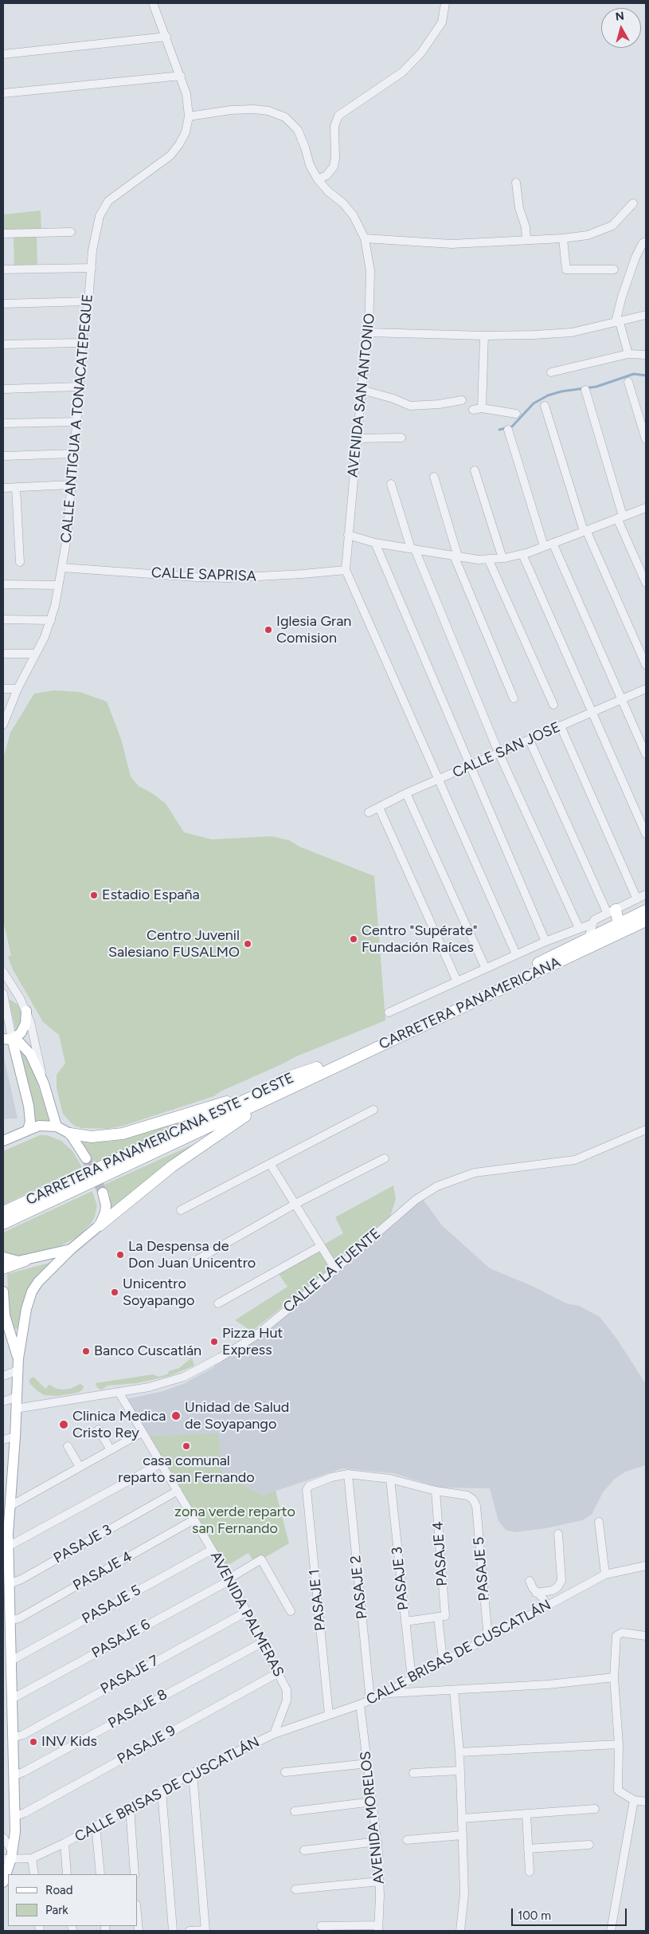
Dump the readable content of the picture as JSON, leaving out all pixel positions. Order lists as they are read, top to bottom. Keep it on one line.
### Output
{"streets":{"highway":["CARRETERA PANAMERICANA","CARRETERA PANAMERICANA ESTE - OESTE"],"street":["AVENIDA SAN ANTONIO","CALLE ANTIGUA A TONACATEPEQUE","CALLE SAPRISA","CALLE SAN JOSE","CALLE LA FUENTE","PASAJE 3","PASAJE 4","PASAJE 5","PASAJE 2","PASAJE 1","AVENIDA PALMERAS","PASAJE 6","CALLE BRISAS DE CUSCATLÁN","PASAJE 7","PASAJE 8","PASAJE 9","AVENIDA MORELOS"]},"crossings":[["AVENIDA SAN ANTONIO","CALLE ANTIGUA A TONACATEPEQUE"],["AVENIDA SAN ANTONIO","CALLE SAPRISA"],["AVENIDA SAN ANTONIO","CALLE SAN JOSE"],["CALLE ANTIGUA A TONACATEPEQUE","CALLE SAPRISA"],["CARRETERA PANAMERICANA","CARRETERA PANAMERICANA ESTE - OESTE"],["CALLE LA FUENTE","AVENIDA PALMERAS"],["PASAJE 3","AVENIDA PALMERAS"],["PASAJE 3","CALLE BRISAS DE CUSCATLÁN"],["PASAJE 4","PASAJE 5"],["PASAJE 4","AVENIDA PALMERAS"],["PASAJE 4","CALLE BRISAS DE CUSCATLÁN"],["PASAJE 5","AVENIDA PALMERAS"],["PASAJE 5","CALLE BRISAS DE CUSCATLÁN"],["PASAJE 2","PASAJE 1"],["PASAJE 2","CALLE BRISAS DE CUSCATLÁN"],["PASAJE 1","CALLE BRISAS DE CUSCATLÁN"],["AVENIDA PALMERAS","PASAJE 6"],["AVENIDA PALMERAS","CALLE BRISAS DE CUSCATLÁN"],["AVENIDA PALMERAS","PASAJE 7"],["AVENIDA PALMERAS","PASAJE 8"],["AVENIDA PALMERAS","PASAJE 9"],["CALLE BRISAS DE CUSCATLÁN","AVENIDA MORELOS"]],"parks":["zona verde reparto san Fernando"],"places":["Iglesia Gran Comision","Estadio España","Centro \"Supérate\" Fundación Raíces","Centro Juvenil Salesiano FUSALMO","La Despensa de Don Juan Unicentro","Unicentro Soyapango","Pizza Hut Express","Banco Cuscatlán","Unidad de Salud de Soyapango","Clinica Medica Cristo Rey","casa comunal reparto san Fernando","INV Kids"],"legend":["Road","Park"],"scale_bar":"100 m","north":"top"}
